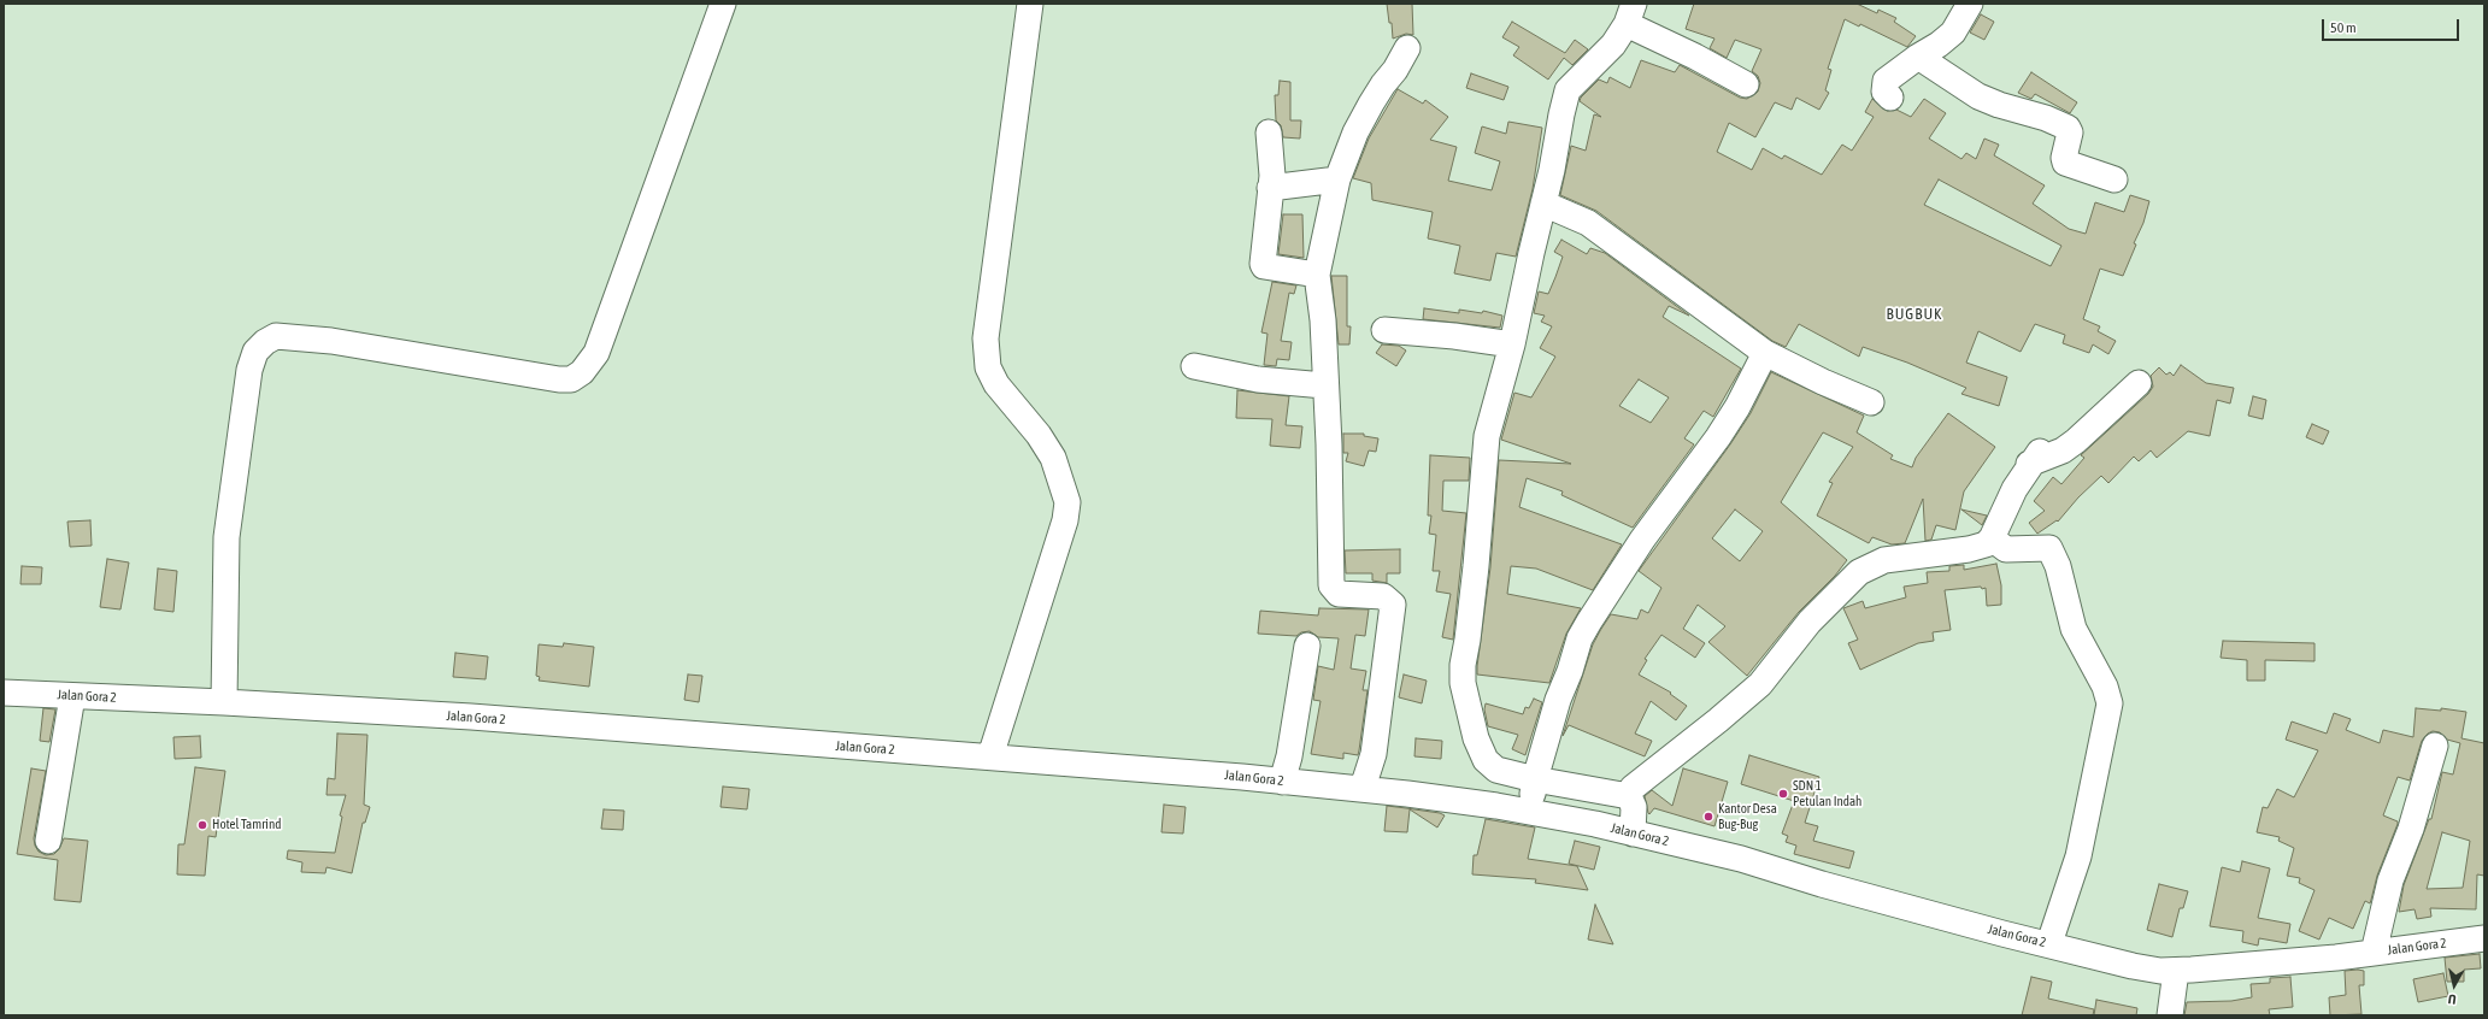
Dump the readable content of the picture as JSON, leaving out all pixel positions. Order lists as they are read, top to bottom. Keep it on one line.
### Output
{"streets":{"street":["Jalan Gora 2"]},"districts":["BUGBUK"],"places":["SDN 1 Petulan Indah","Kantor Desa Bug-Bug","Hotel Tamrind"],"scale_bar":"50 m","north":"bottom"}
